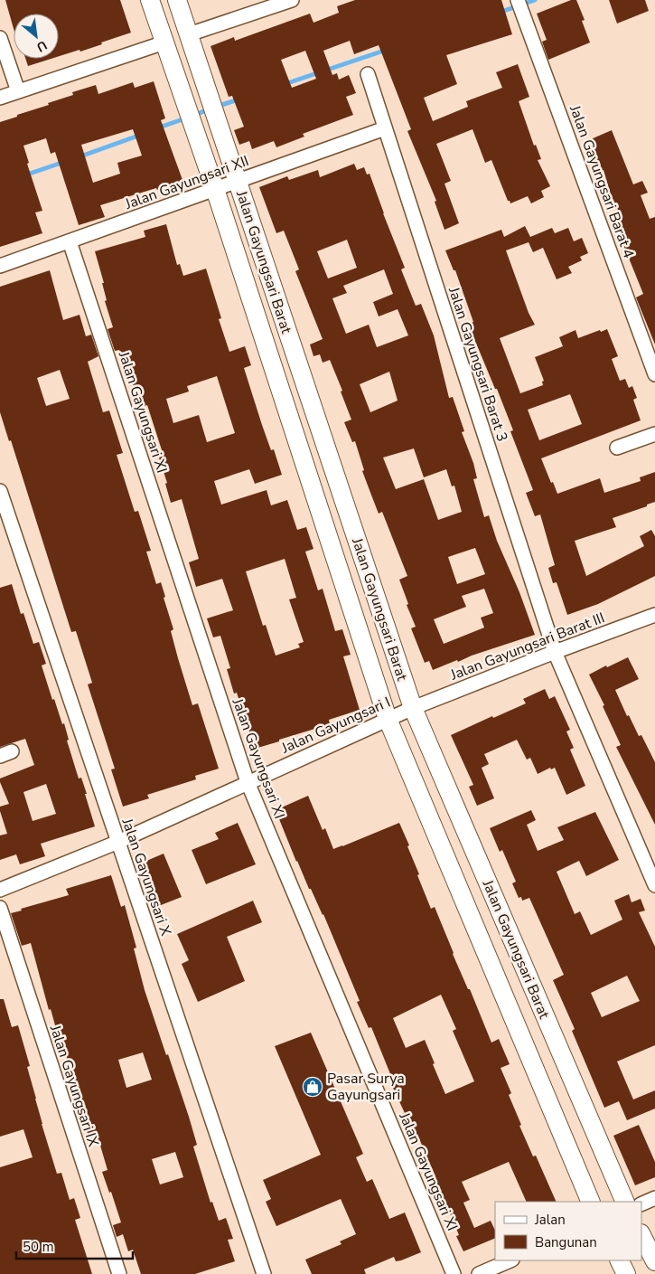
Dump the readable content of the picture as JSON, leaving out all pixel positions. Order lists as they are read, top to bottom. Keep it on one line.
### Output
{"streets":{"street":["Jalan Gayungsari Barat 4","Jalan Gayungsari XII","Jalan Gayungsari Barat","Jalan Gayungsari Barat 3","Jalan Gayungsari XI","Jalan Gayungsari Barat III","Jalan Gayungsari I","Jalan Gayungsari X","Jalan Gayungsari IX"]},"crossings":[["Jalan Gayungsari XII","Jalan Gayungsari Barat"],["Jalan Gayungsari XII","Jalan Gayungsari Barat 3"],["Jalan Gayungsari XII","Jalan Gayungsari XI"],["Jalan Gayungsari Barat","Jalan Gayungsari Barat III"],["Jalan Gayungsari Barat","Jalan Gayungsari I"],["Jalan Gayungsari Barat 3","Jalan Gayungsari Barat III"],["Jalan Gayungsari XI","Jalan Gayungsari I"],["Jalan Gayungsari Barat III","Jalan Gayungsari I"],["Jalan Gayungsari I","Jalan Gayungsari X"]],"places":{"shop":["Pasar Surya Gayungsari"]},"legend":["Jalan","Bangunan"],"scale_bar":"50 m","north":"bottom right"}
